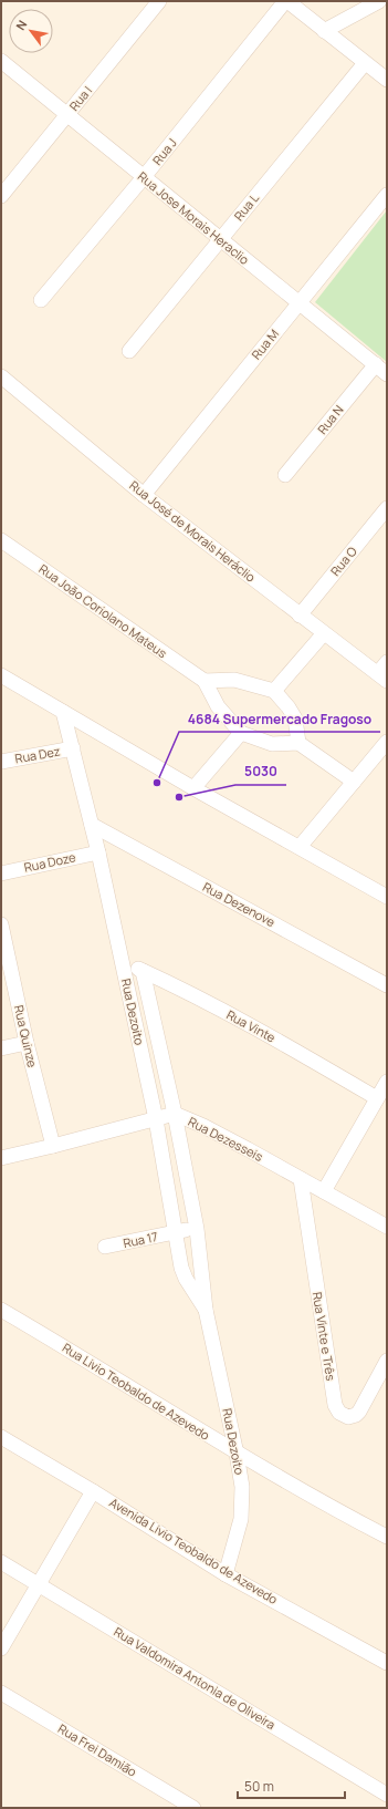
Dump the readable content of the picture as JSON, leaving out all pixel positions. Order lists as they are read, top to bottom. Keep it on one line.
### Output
{"streets":{"street":["Rua I","Rua J","Rua L","Rua Jose Morais Heraclio","Rua M","Rua N","Rua José de Morais Heráclio","Rua O","Rua João Coriolano Mateus","Rua Dez","Rua Doze","Rua Dezenove","Rua Dezoito","Rua Vinte","Rua Quinze","Rua Dezesseis","Rua 17","Rua Vinte e Três","Rua Livio Teobaldo de Azevedo","Avenida Livio Teobaldo de Azevedo","Rua Valdomira Antonia de Oliveira","Rua Frei Damião"]},"crossings":[["Rua I","Rua Jose Morais Heraclio"],["Rua J","Rua Jose Morais Heraclio"],["Rua L","Rua Jose Morais Heraclio"],["Rua Jose Morais Heraclio","Rua M"],["Rua Jose Morais Heraclio","Rua N"],["Rua M","Rua José de Morais Heráclio"],["Rua José de Morais Heráclio","Rua O"],["Rua Dez","Rua Dezoito"],["Rua Doze","Rua Dezoito"],["Rua Dezenove","Rua Dezoito"],["Rua Dezoito","Rua Vinte"],["Rua Dezoito","Rua Dezesseis"],["Rua Dezoito","Rua 17"],["Rua Dezoito","Rua Livio Teobaldo de Azevedo"],["Rua Dezoito","Avenida Livio Teobaldo de Azevedo"],["Rua Quinze","Rua Dezesseis"],["Rua Dezesseis","Rua Vinte e Três"]],"places":["4684 Supermercado Fragoso","5030"],"scale_bar":"50 m","north":"top left"}
